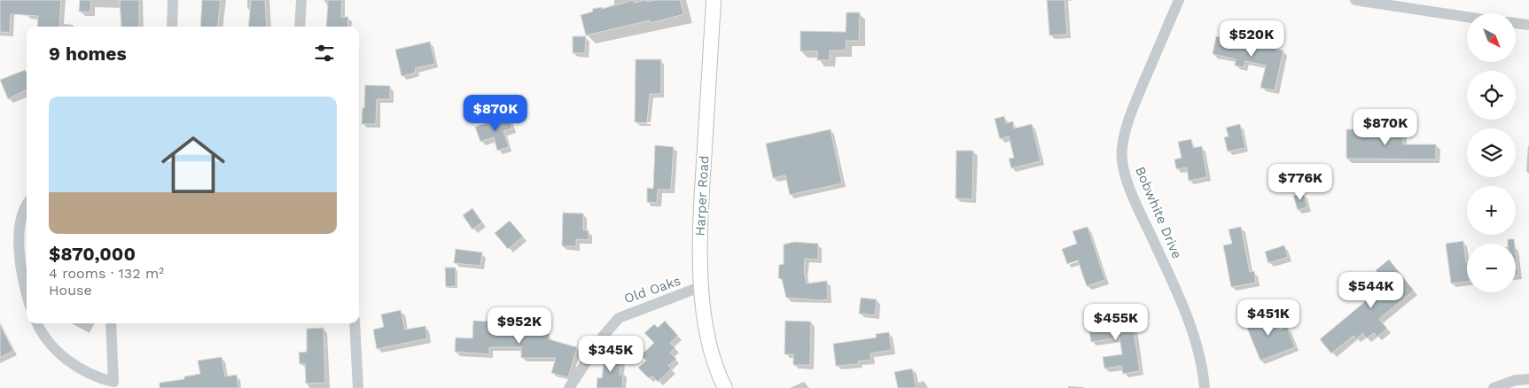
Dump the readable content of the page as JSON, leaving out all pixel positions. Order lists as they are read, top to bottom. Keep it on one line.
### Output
{"streets":{"main road":["Harper Road"],"street":["Bobwhite Drive","Old Oaks"]},"crossings":[["Harper Road","Old Oaks"]],"north":"bottom right","page":{"map_buttons":["+","−"],"price":["$520K","$870K","$870K","$776K","$544K","$451K","$455K","$952K","$345K"],"heading":"9 homes","list":[{"name":"$870,000","note":"4 rooms · 132 m² · House"}]}}
